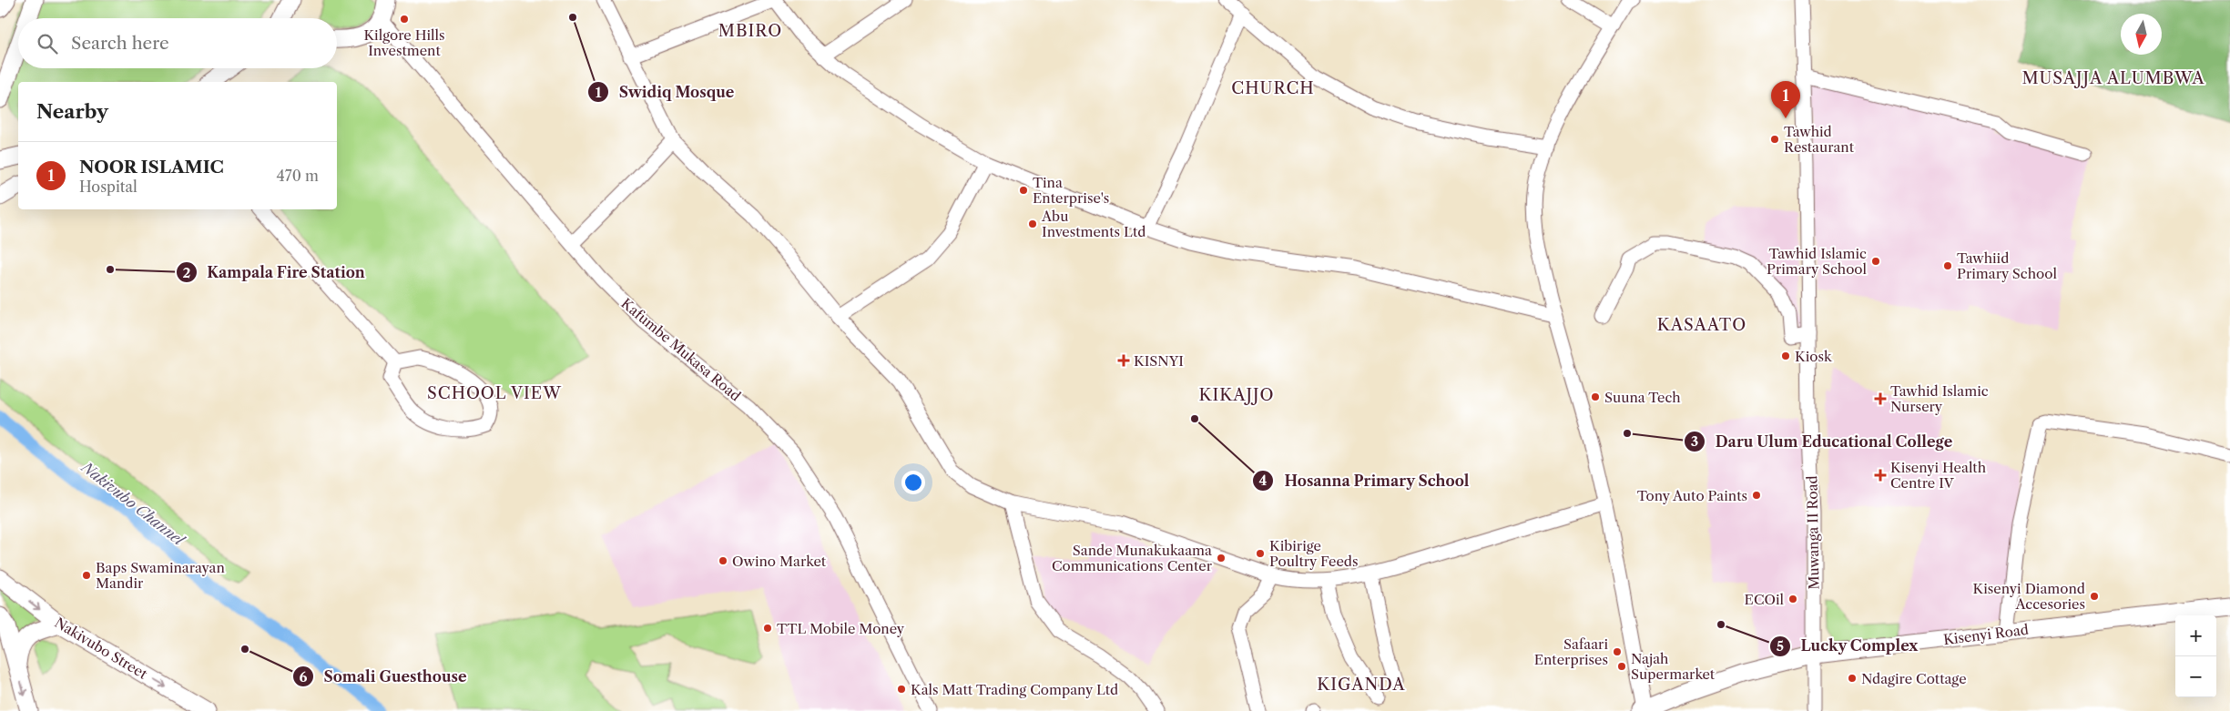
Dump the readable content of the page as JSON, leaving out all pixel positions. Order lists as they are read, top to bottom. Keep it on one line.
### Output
{"streets":{"main road":["Kisenyi Road","Nakivubo Street"],"street":["Kafumbe Mukasa Road","Muwanga II Road"]},"crossings":[["Muwanga II Road","Kisenyi Road"]],"one_way":["Nakivubo Street"],"districts":["MBIRO","MUSAJJA ALUMBWA","CHURCH","KASAATO","SCHOOL VIEW","KIKAJJO","KIGANDA"],"water":["Nakivubo Channel"],"places":{"other":["Swidiq Mosque","Kilgore Hills Investment","Tawhid Restaurant","Tina Enterprise's","Abu Investments Ltd","Tawhid Islamic Primary School","Tawhiid Primary School","Kampala Fire Station","Kiosk","Suuna Tech","Hosanna Primary School","Daru Ulum Educational College","Tony Auto Paints","Kibirige Poultry Feeds","Sande Munakukaama Communications Center","Owino Market","Baps Swaminarayan Mandir","Kisenyi Diamond Accesories","ECOil","Lucky Complex","TTL Mobile Money","Somali Guesthouse","Safaari Enterprises","Najah Supermarket","Ndagire Cottage","Kals Matt Trading Company Ltd"],"health":["KISNYI","Tawhid Islamic Nursery","Kisenyi Health Centre IV"]},"north":"bottom","page":{"search":"Search here","pins":"1","heading":"Nearby","list":[{"mark":"1","name":"NOOR ISLAMIC","note":"Hospital","value":"470 m"}],"map_buttons":["+","−"]}}
